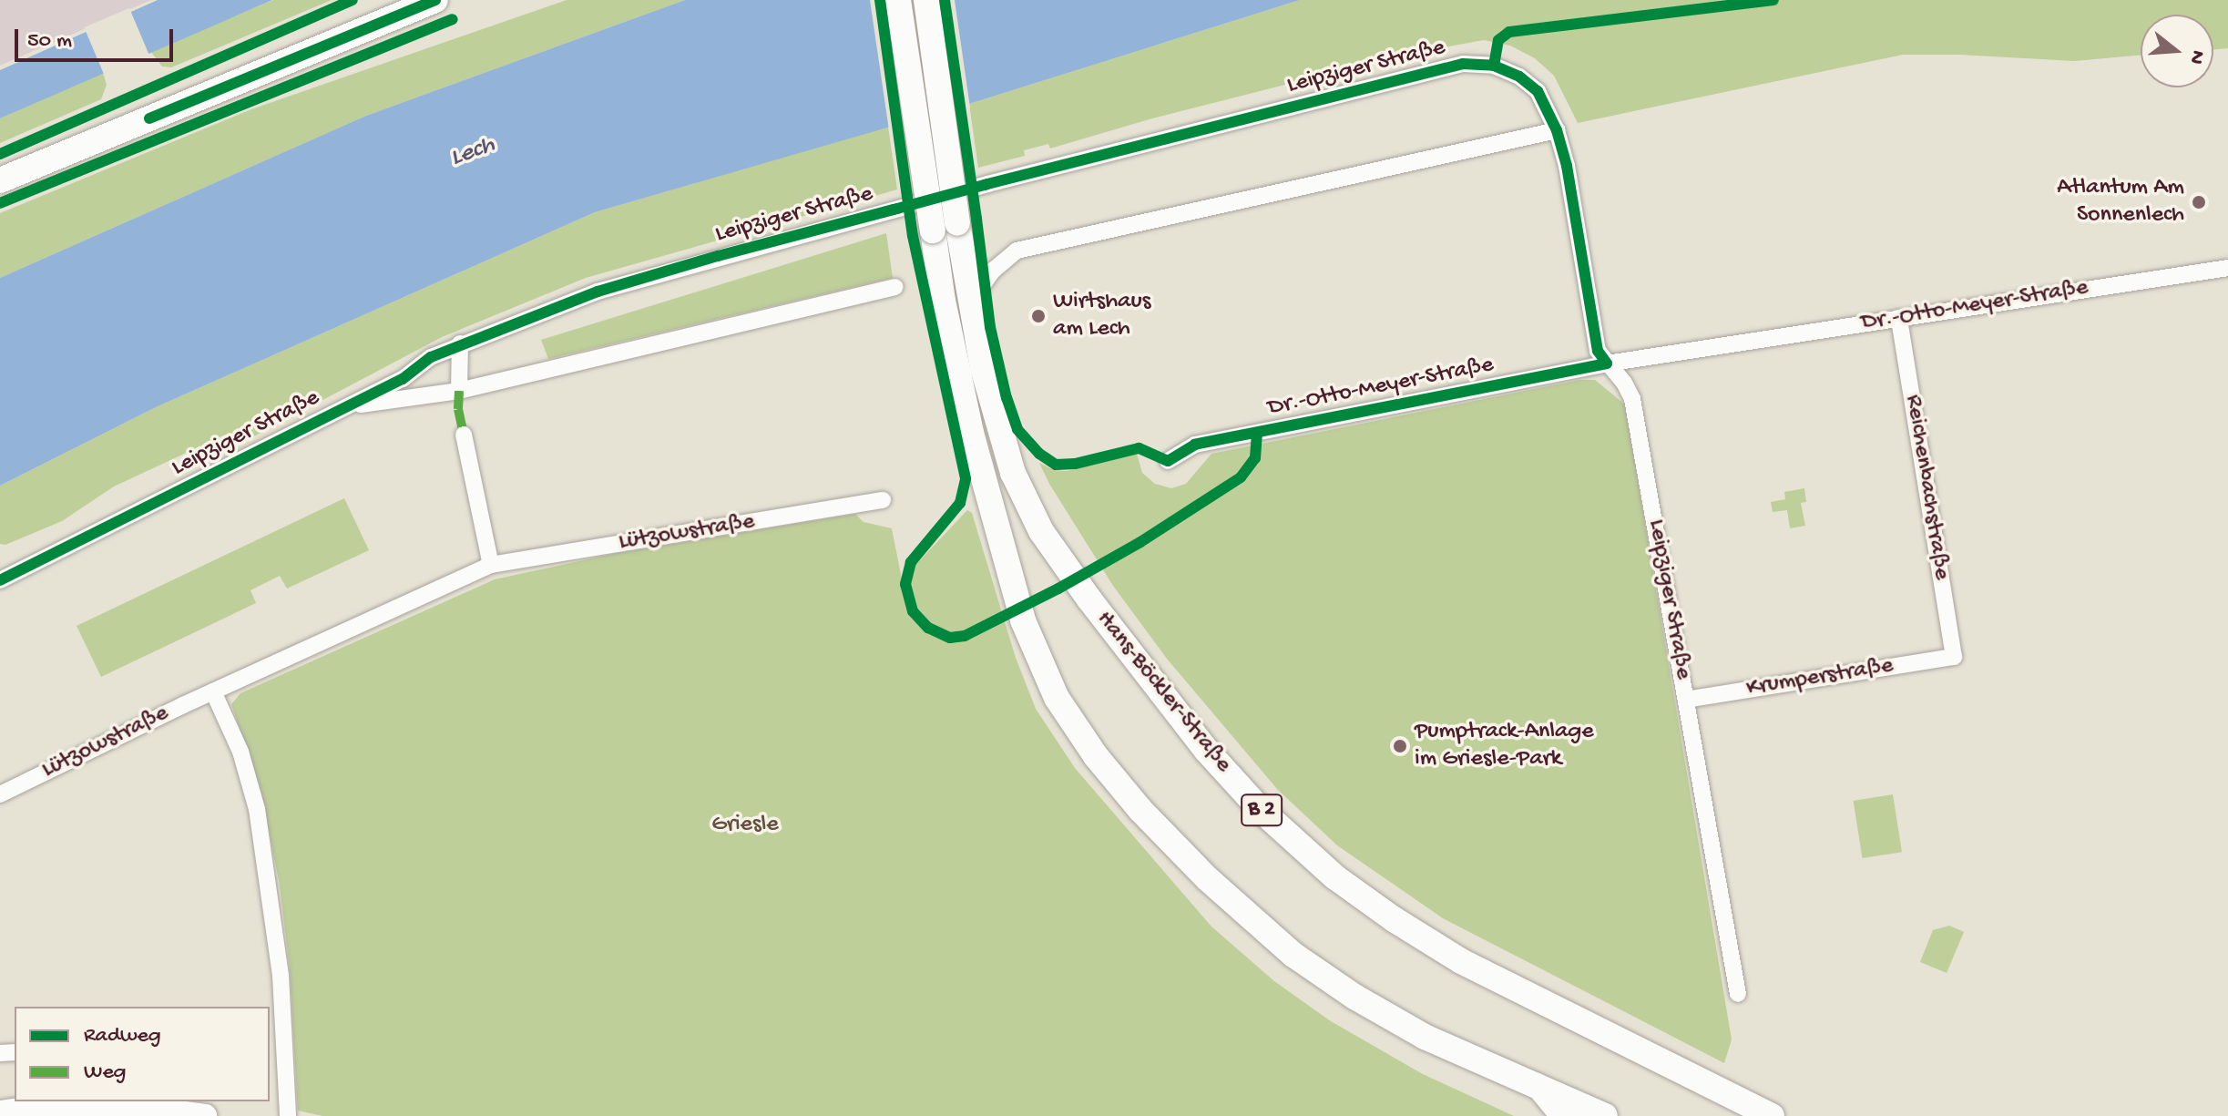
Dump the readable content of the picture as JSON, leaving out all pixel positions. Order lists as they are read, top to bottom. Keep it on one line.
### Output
{"streets":{"main road":["Hans-Böckler-Straße","B 2"],"street":["Leipziger Straße","Dr.-Otto-Meyer-Straße","Reichenbachstraße","Lützowstraße","Krumperstraße"]},"crossings":[["Leipziger Straße","Dr.-Otto-Meyer-Straße"],["Leipziger Straße","Krumperstraße"],["Dr.-Otto-Meyer-Straße","Reichenbachstraße"],["Reichenbachstraße","Krumperstraße"],["Hans-Böckler-Straße","B 2"]],"water":["Lech"],"parks":["Griesle"],"places":["Atlantum Am Sonnenlech","Wirtshaus am Lech","Pumptrack-Anlage im Griesle-Park"],"legend":["Radweg","Weg"],"scale_bar":"50 m","north":"right"}
